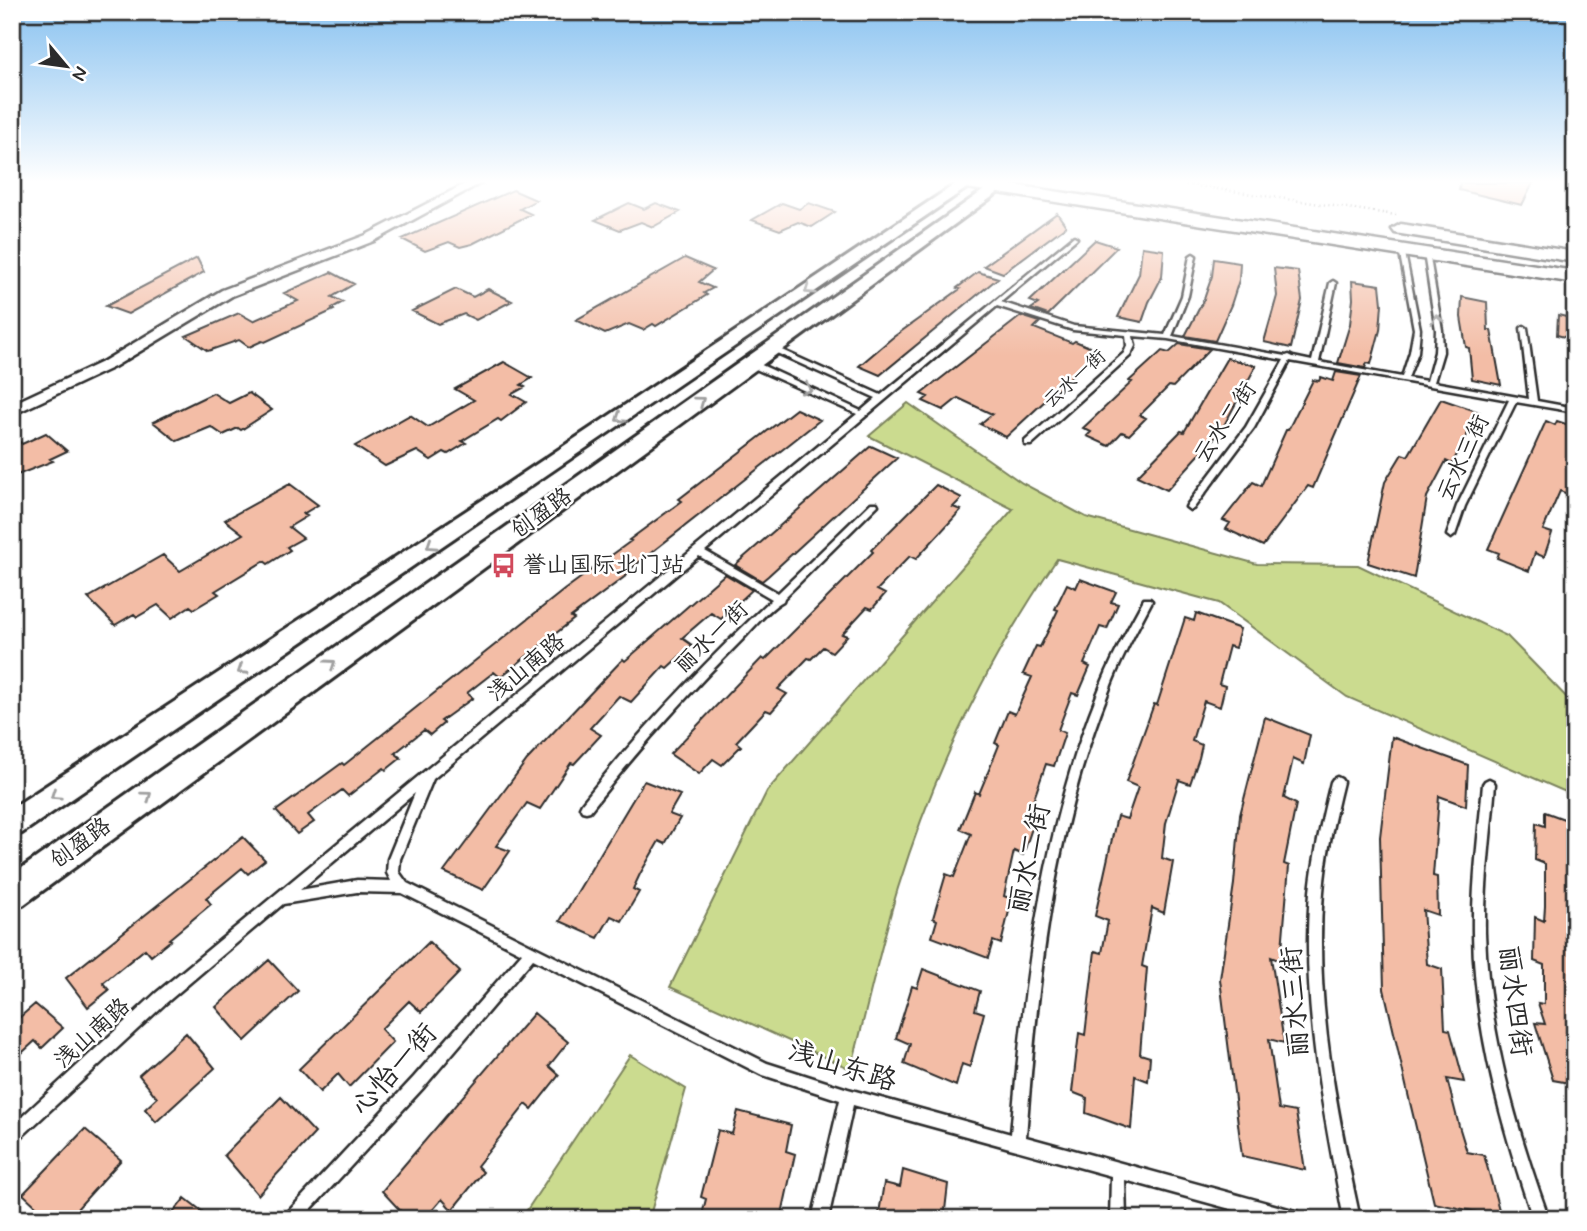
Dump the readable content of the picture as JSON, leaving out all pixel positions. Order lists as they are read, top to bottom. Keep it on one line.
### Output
{"streets":{"street":["创盈路"],"lane":["云水一街","云水二街","云水三街","丽水一街","浅山南路","丽水二街","丽水四街","丽水三街","浅山东路","心怡一街"]},"crossings":[["浅山南路","浅山东路"],["丽水二街","浅山东路"],["浅山东路","心怡一街"]],"places":{"bus stop":["誉山国际北门站"]},"north":"bottom right"}
